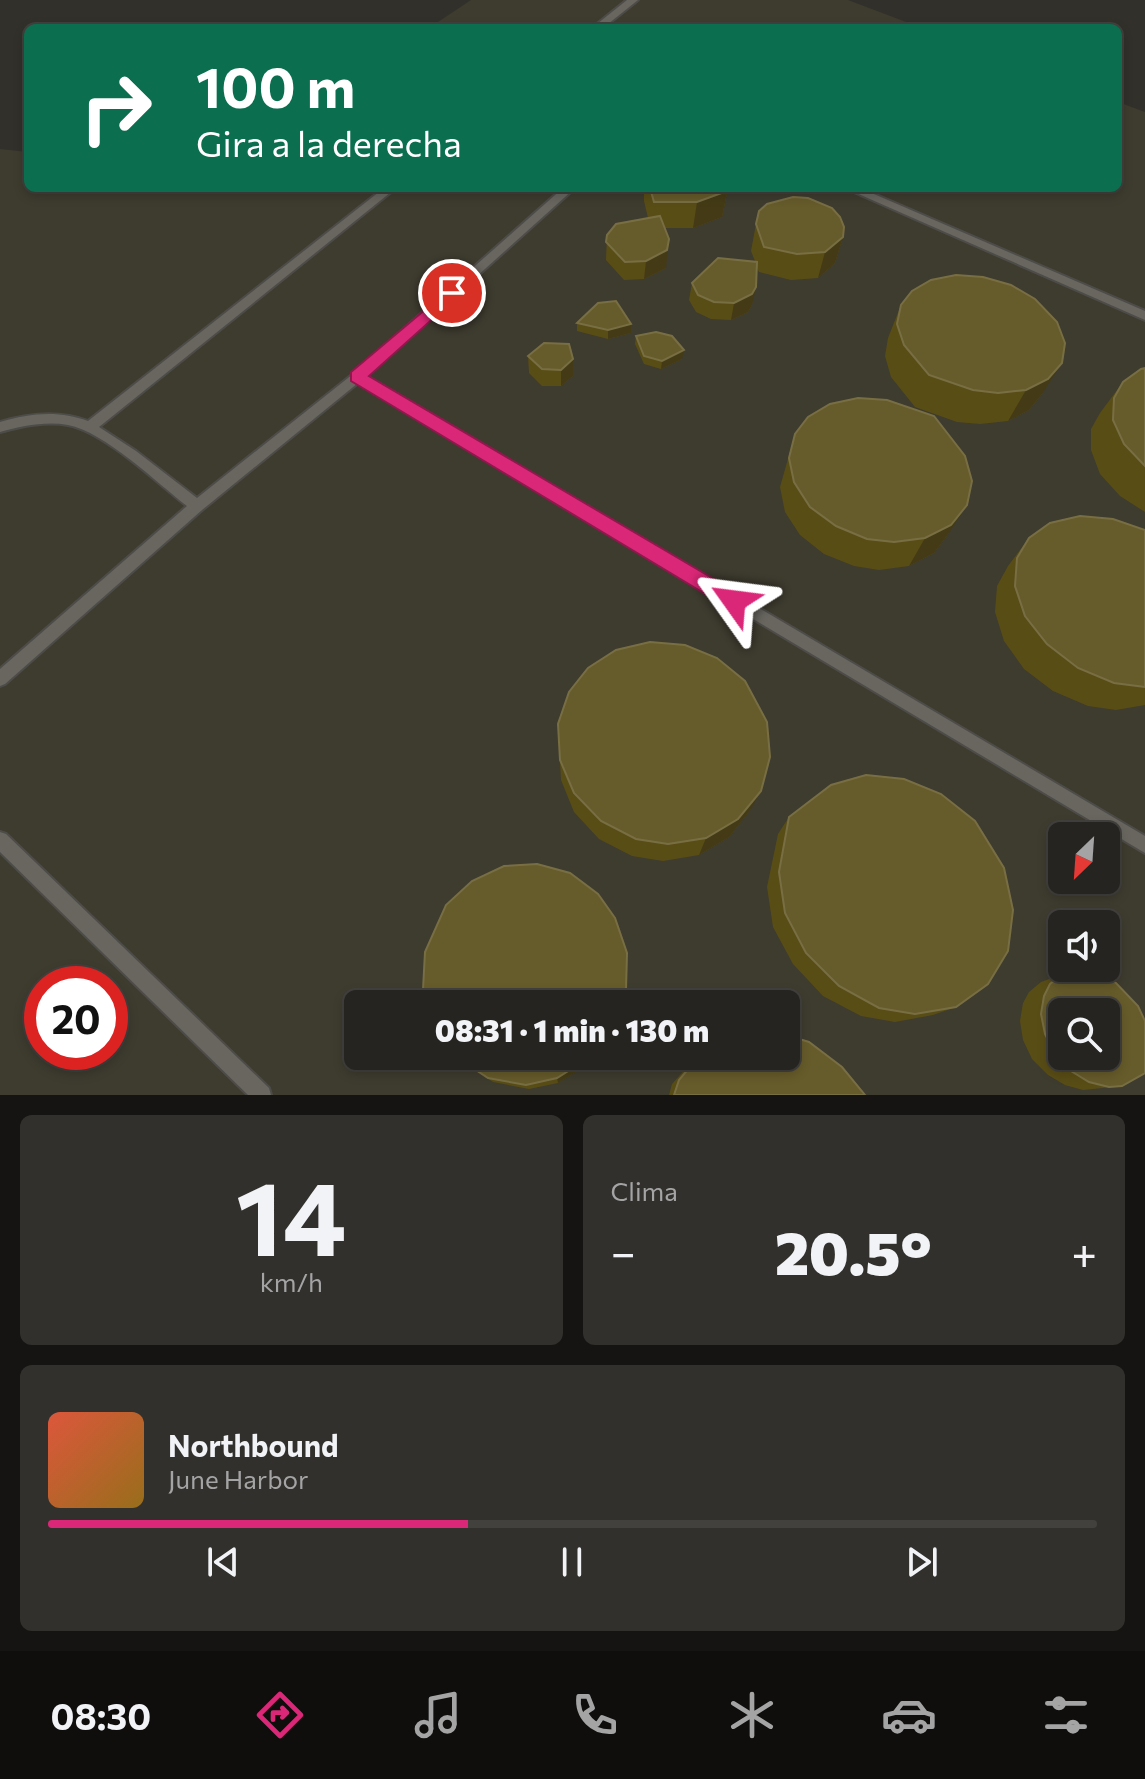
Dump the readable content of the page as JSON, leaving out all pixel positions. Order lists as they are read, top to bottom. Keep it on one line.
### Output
{"north":"bottom left","page":{"turn":["100 m","Gira a la derecha"],"limit":"20","trip":"08:31 · 1 min · 130 m","tile":[["14","km/h"],"Clima"],"heat":["−","20.5°","+"],"song":["Northbound","June Harbor"],"tabs":"08:30"}}
